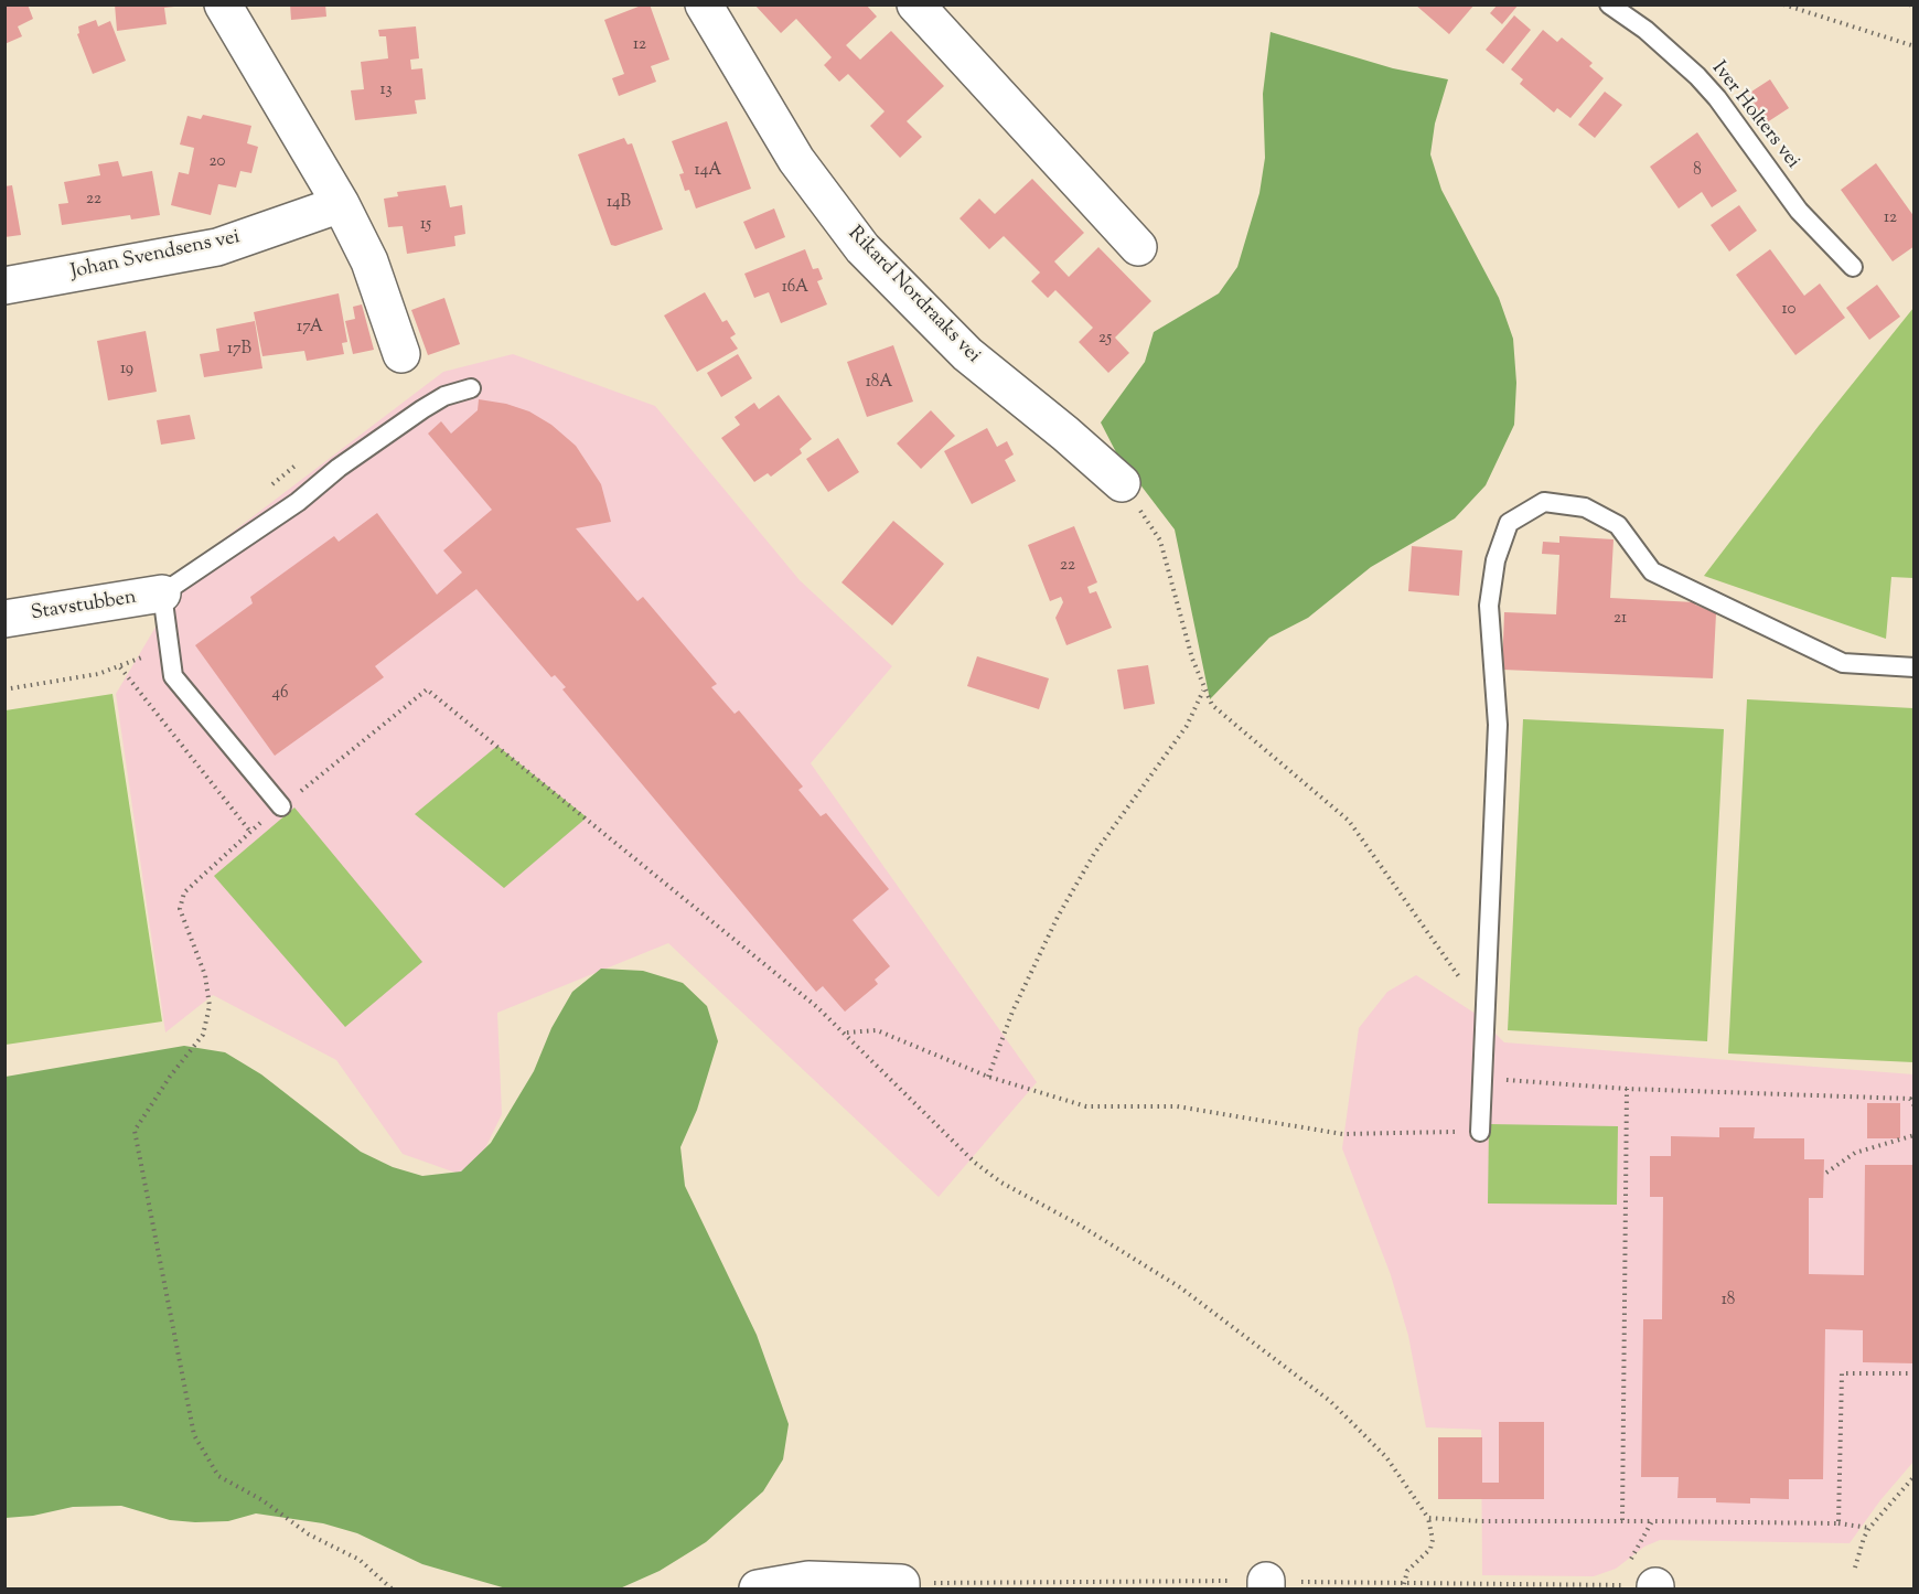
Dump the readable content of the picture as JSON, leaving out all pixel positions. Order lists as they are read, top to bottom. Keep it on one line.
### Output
{"streets":{"street":["Johan Svendsens vei","Rikard Nordraaks vei","Stavstubben"],"lane":["Iver Holters vei"]},"house_numbers":["12","13","20","14A","8","22","14B","12","15","16A","10","17A","25","17B","19","18A","22","21","46","18"]}
